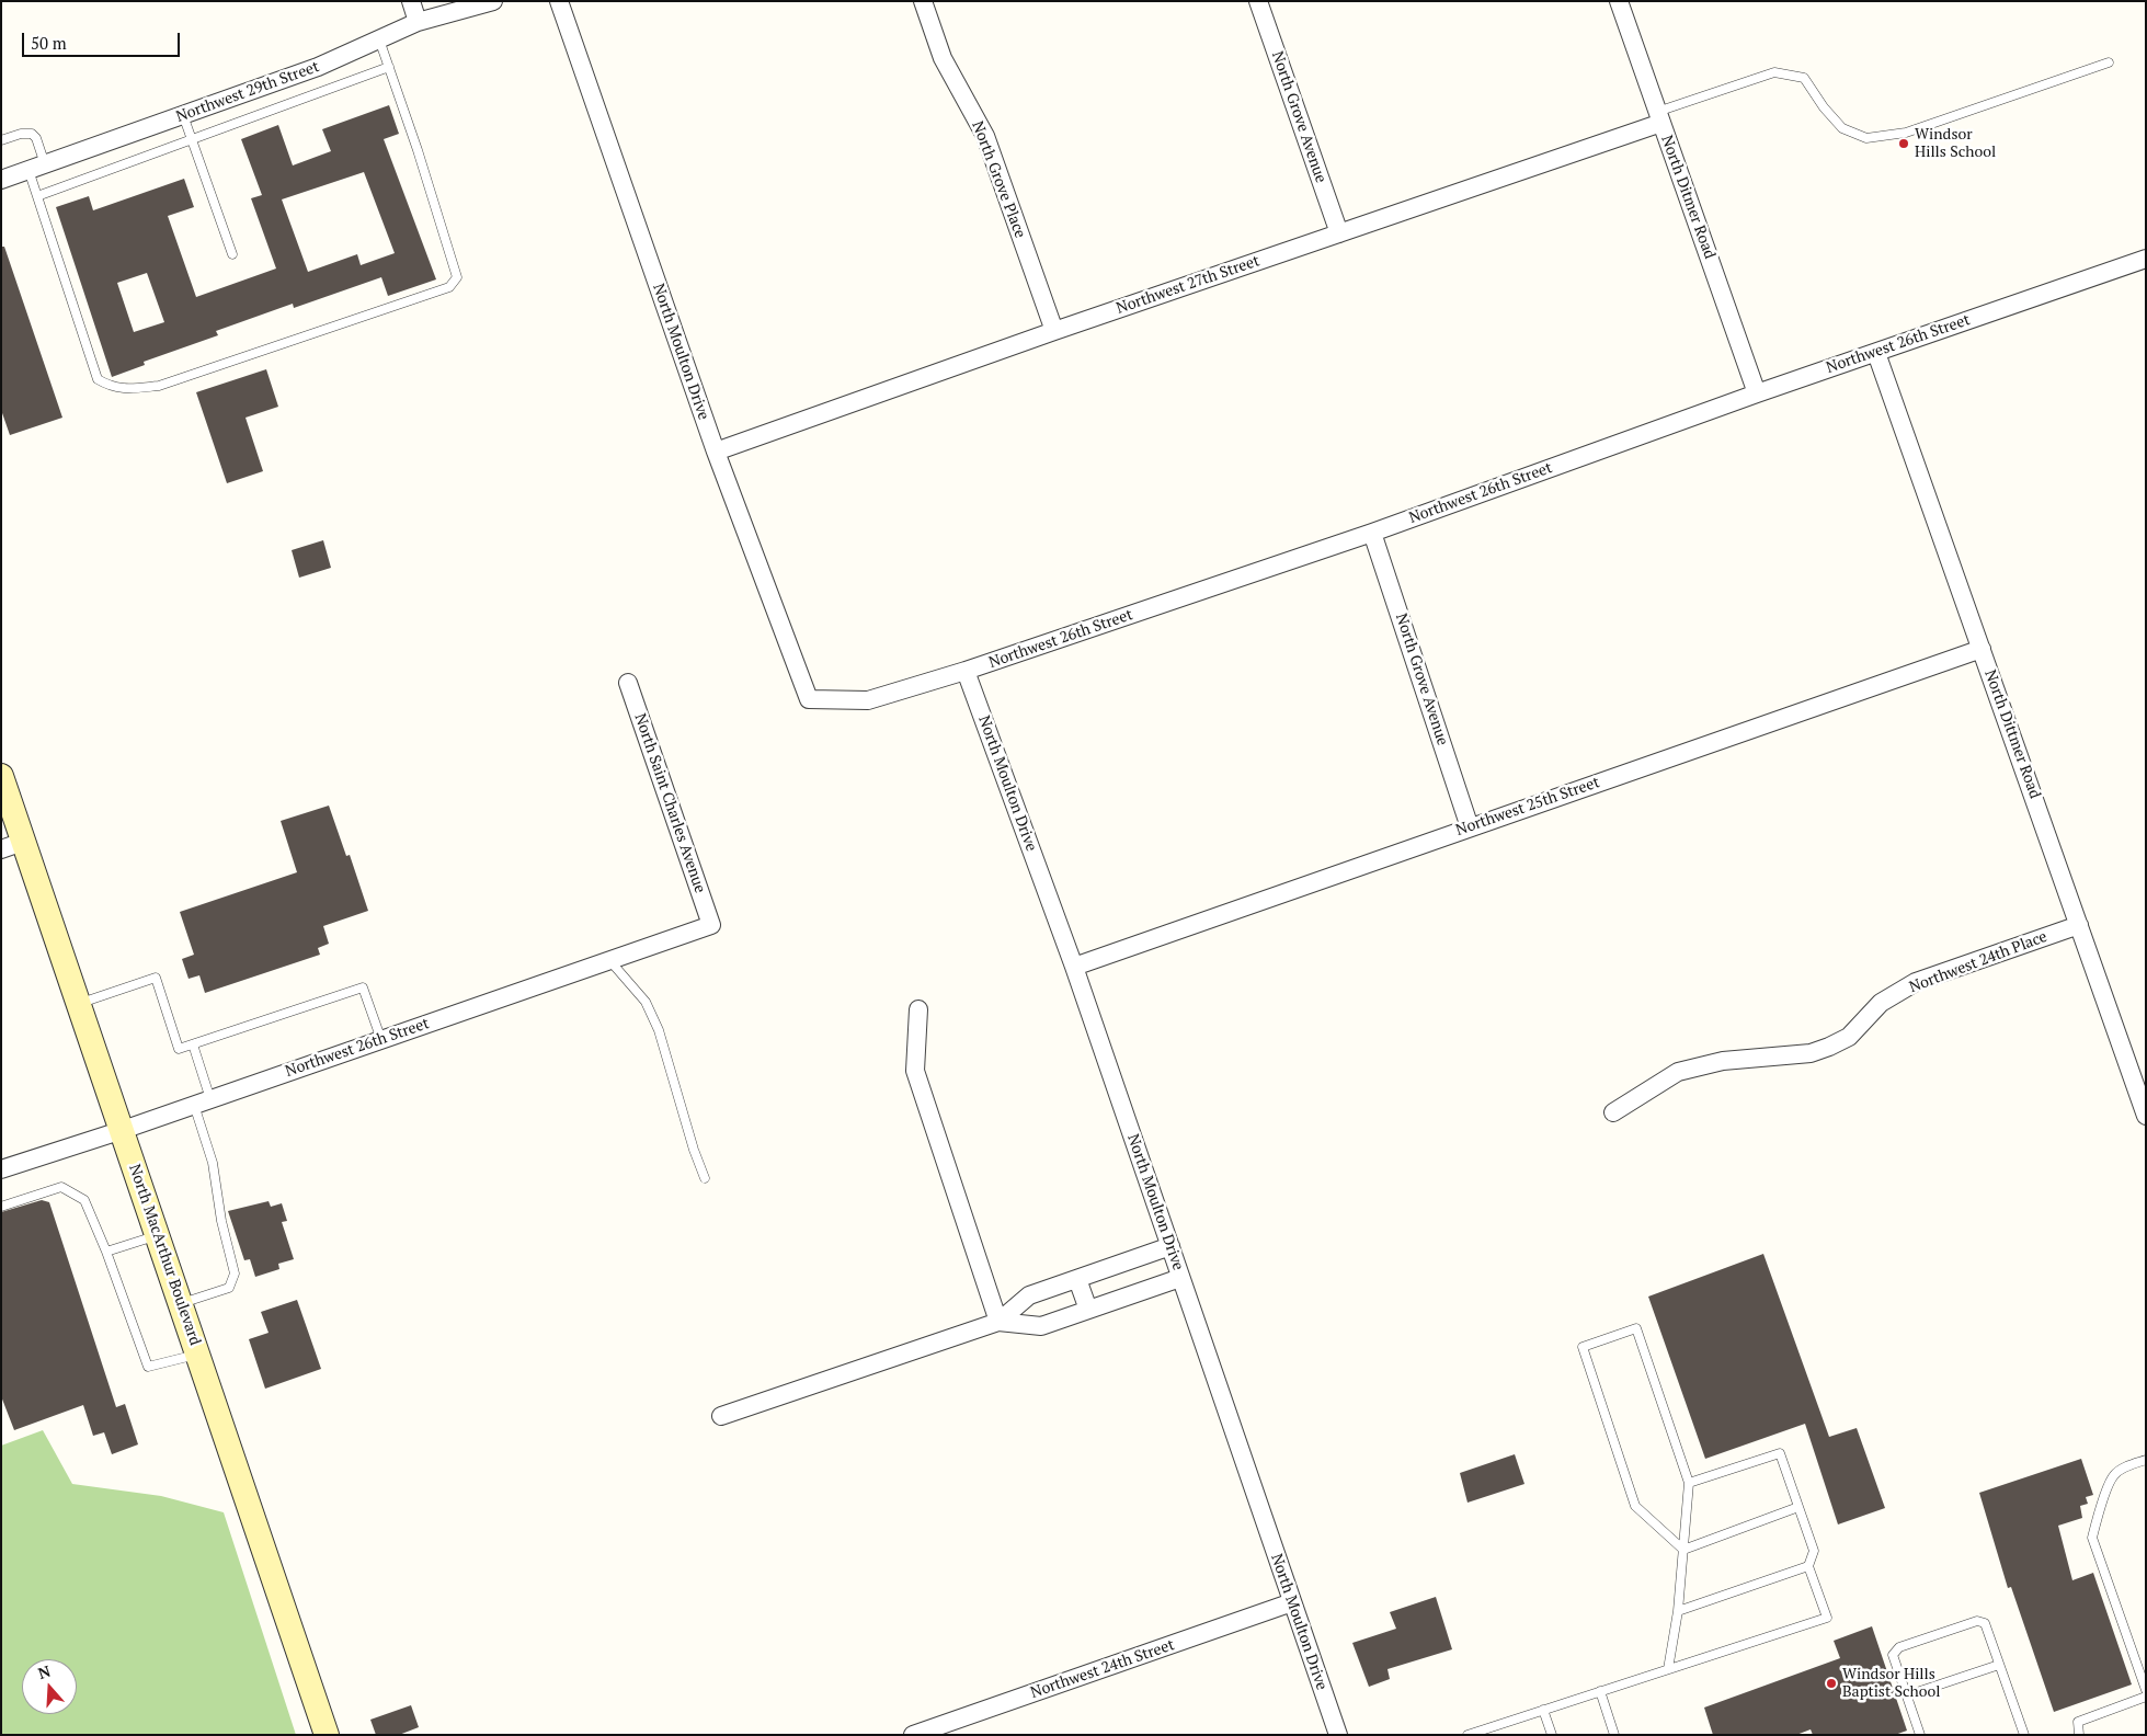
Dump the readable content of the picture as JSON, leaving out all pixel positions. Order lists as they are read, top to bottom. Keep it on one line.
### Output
{"streets":{"main road":["North MacArthur Boulevard"],"street":["Northwest 29th Street","North Grove Avenue","North Grove Place","North Ditmer Road","Northwest 27th Street","Northwest 26th Street","North Moulton Drive","North Dittmer Road","North Saint Charles Avenue","Northwest 25th Street","Northwest 24th Place","Northwest 24th Street"]},"crossings":[["North Grove Avenue","Northwest 27th Street"],["North Grove Avenue","Northwest 26th Street"],["North Grove Avenue","Northwest 25th Street"],["North Grove Place","Northwest 27th Street"],["North Ditmer Road","Northwest 27th Street"],["North Ditmer Road","Northwest 26th Street"],["Northwest 27th Street","North Moulton Drive"],["Northwest 26th Street","North Moulton Drive"],["Northwest 26th Street","North Dittmer Road"],["Northwest 26th Street","North Saint Charles Avenue"],["Northwest 26th Street","North MacArthur Boulevard"],["North Moulton Drive","Northwest 25th Street"],["North Moulton Drive","Northwest 24th Street"],["North Dittmer Road","Northwest 25th Street"],["North Dittmer Road","Northwest 24th Place"]],"places":["Windsor Hills School","Windsor Hills Baptist School"],"scale_bar":"50 m","north":"top"}
